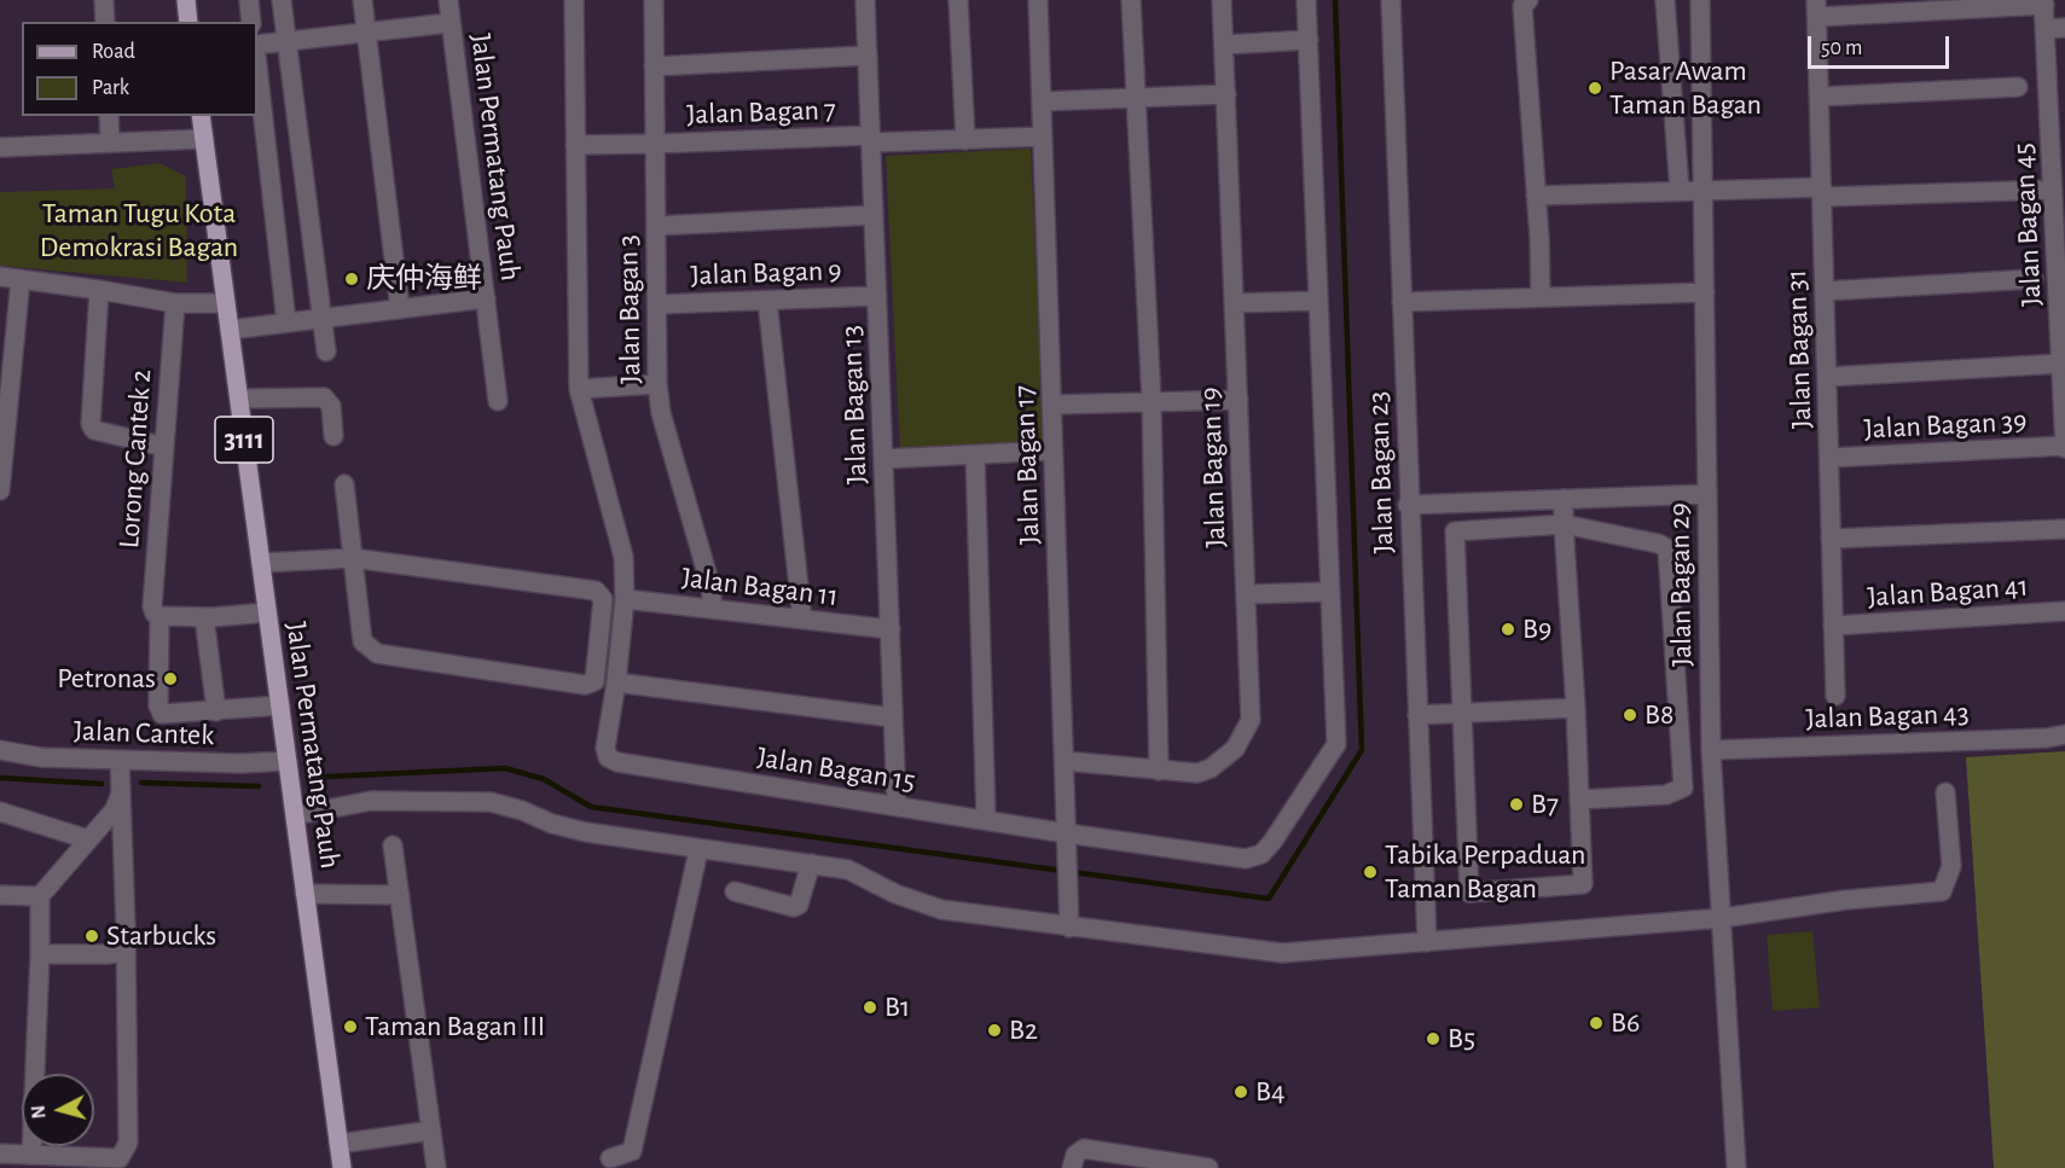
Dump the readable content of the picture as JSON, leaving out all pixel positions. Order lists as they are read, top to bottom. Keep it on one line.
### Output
{"streets":{"main road":["Jalan Permatang Pauh","3111"],"street":["Jalan Bagan 7","Jalan Bagan 45","Jalan Bagan 9","Jalan Bagan 3","Jalan Bagan 31","Jalan Bagan 13","Jalan Bagan 39","Lorong Cantek 2","Jalan Bagan 17","Jalan Bagan 19","Jalan Bagan 23","Jalan Bagan 29","Jalan Bagan 11","Jalan Bagan 41","Jalan Bagan 43","Jalan Cantek","Jalan Bagan 15"]},"crossings":[["Jalan Bagan 7","Jalan Bagan 3"],["Jalan Bagan 7","Jalan Bagan 13"],["Jalan Bagan 7","Jalan Bagan 17"],["Jalan Permatang Pauh","Jalan Cantek"],["Jalan Bagan 45","Jalan Bagan 39"],["Jalan Bagan 9","Jalan Bagan 3"],["Jalan Bagan 9","Jalan Bagan 13"],["Jalan Bagan 3","Jalan Bagan 11"],["Jalan Bagan 31","Jalan Bagan 39"],["Jalan Bagan 31","Jalan Bagan 41"],["Jalan Bagan 13","Jalan Bagan 11"],["Jalan Bagan 13","Jalan Bagan 15"],["Jalan Bagan 17","Jalan Bagan 19"],["Jalan Bagan 17","Jalan Bagan 15"],["Jalan Bagan 29","Jalan Bagan 43"]],"parks":["Taman Tugu Kota Demokrasi Bagan"],"places":["Pasar Awam Taman Bagan","庆仲海鲜","B9","Petronas","B8","B7","Tabika Perpaduan Taman Bagan","Starbucks","B1","B6","Taman Bagan III","B2","B5","B4"],"legend":["Road","Park"],"scale_bar":"50 m","north":"left"}
